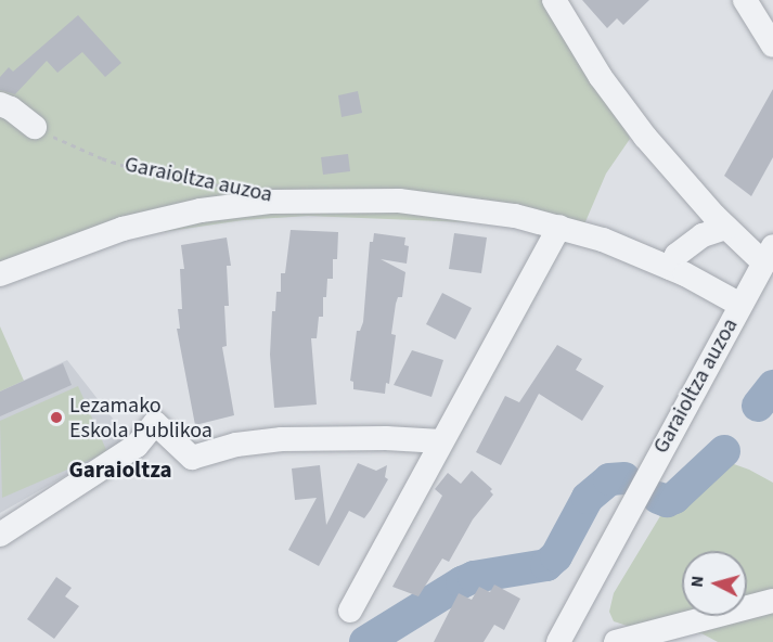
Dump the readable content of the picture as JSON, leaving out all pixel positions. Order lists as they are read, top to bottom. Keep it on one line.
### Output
{"streets":{"street":["Garaioltza auzoa"]},"districts":["Garaioltza"],"places":["Lezamako Eskola Publikoa"],"north":"left"}
